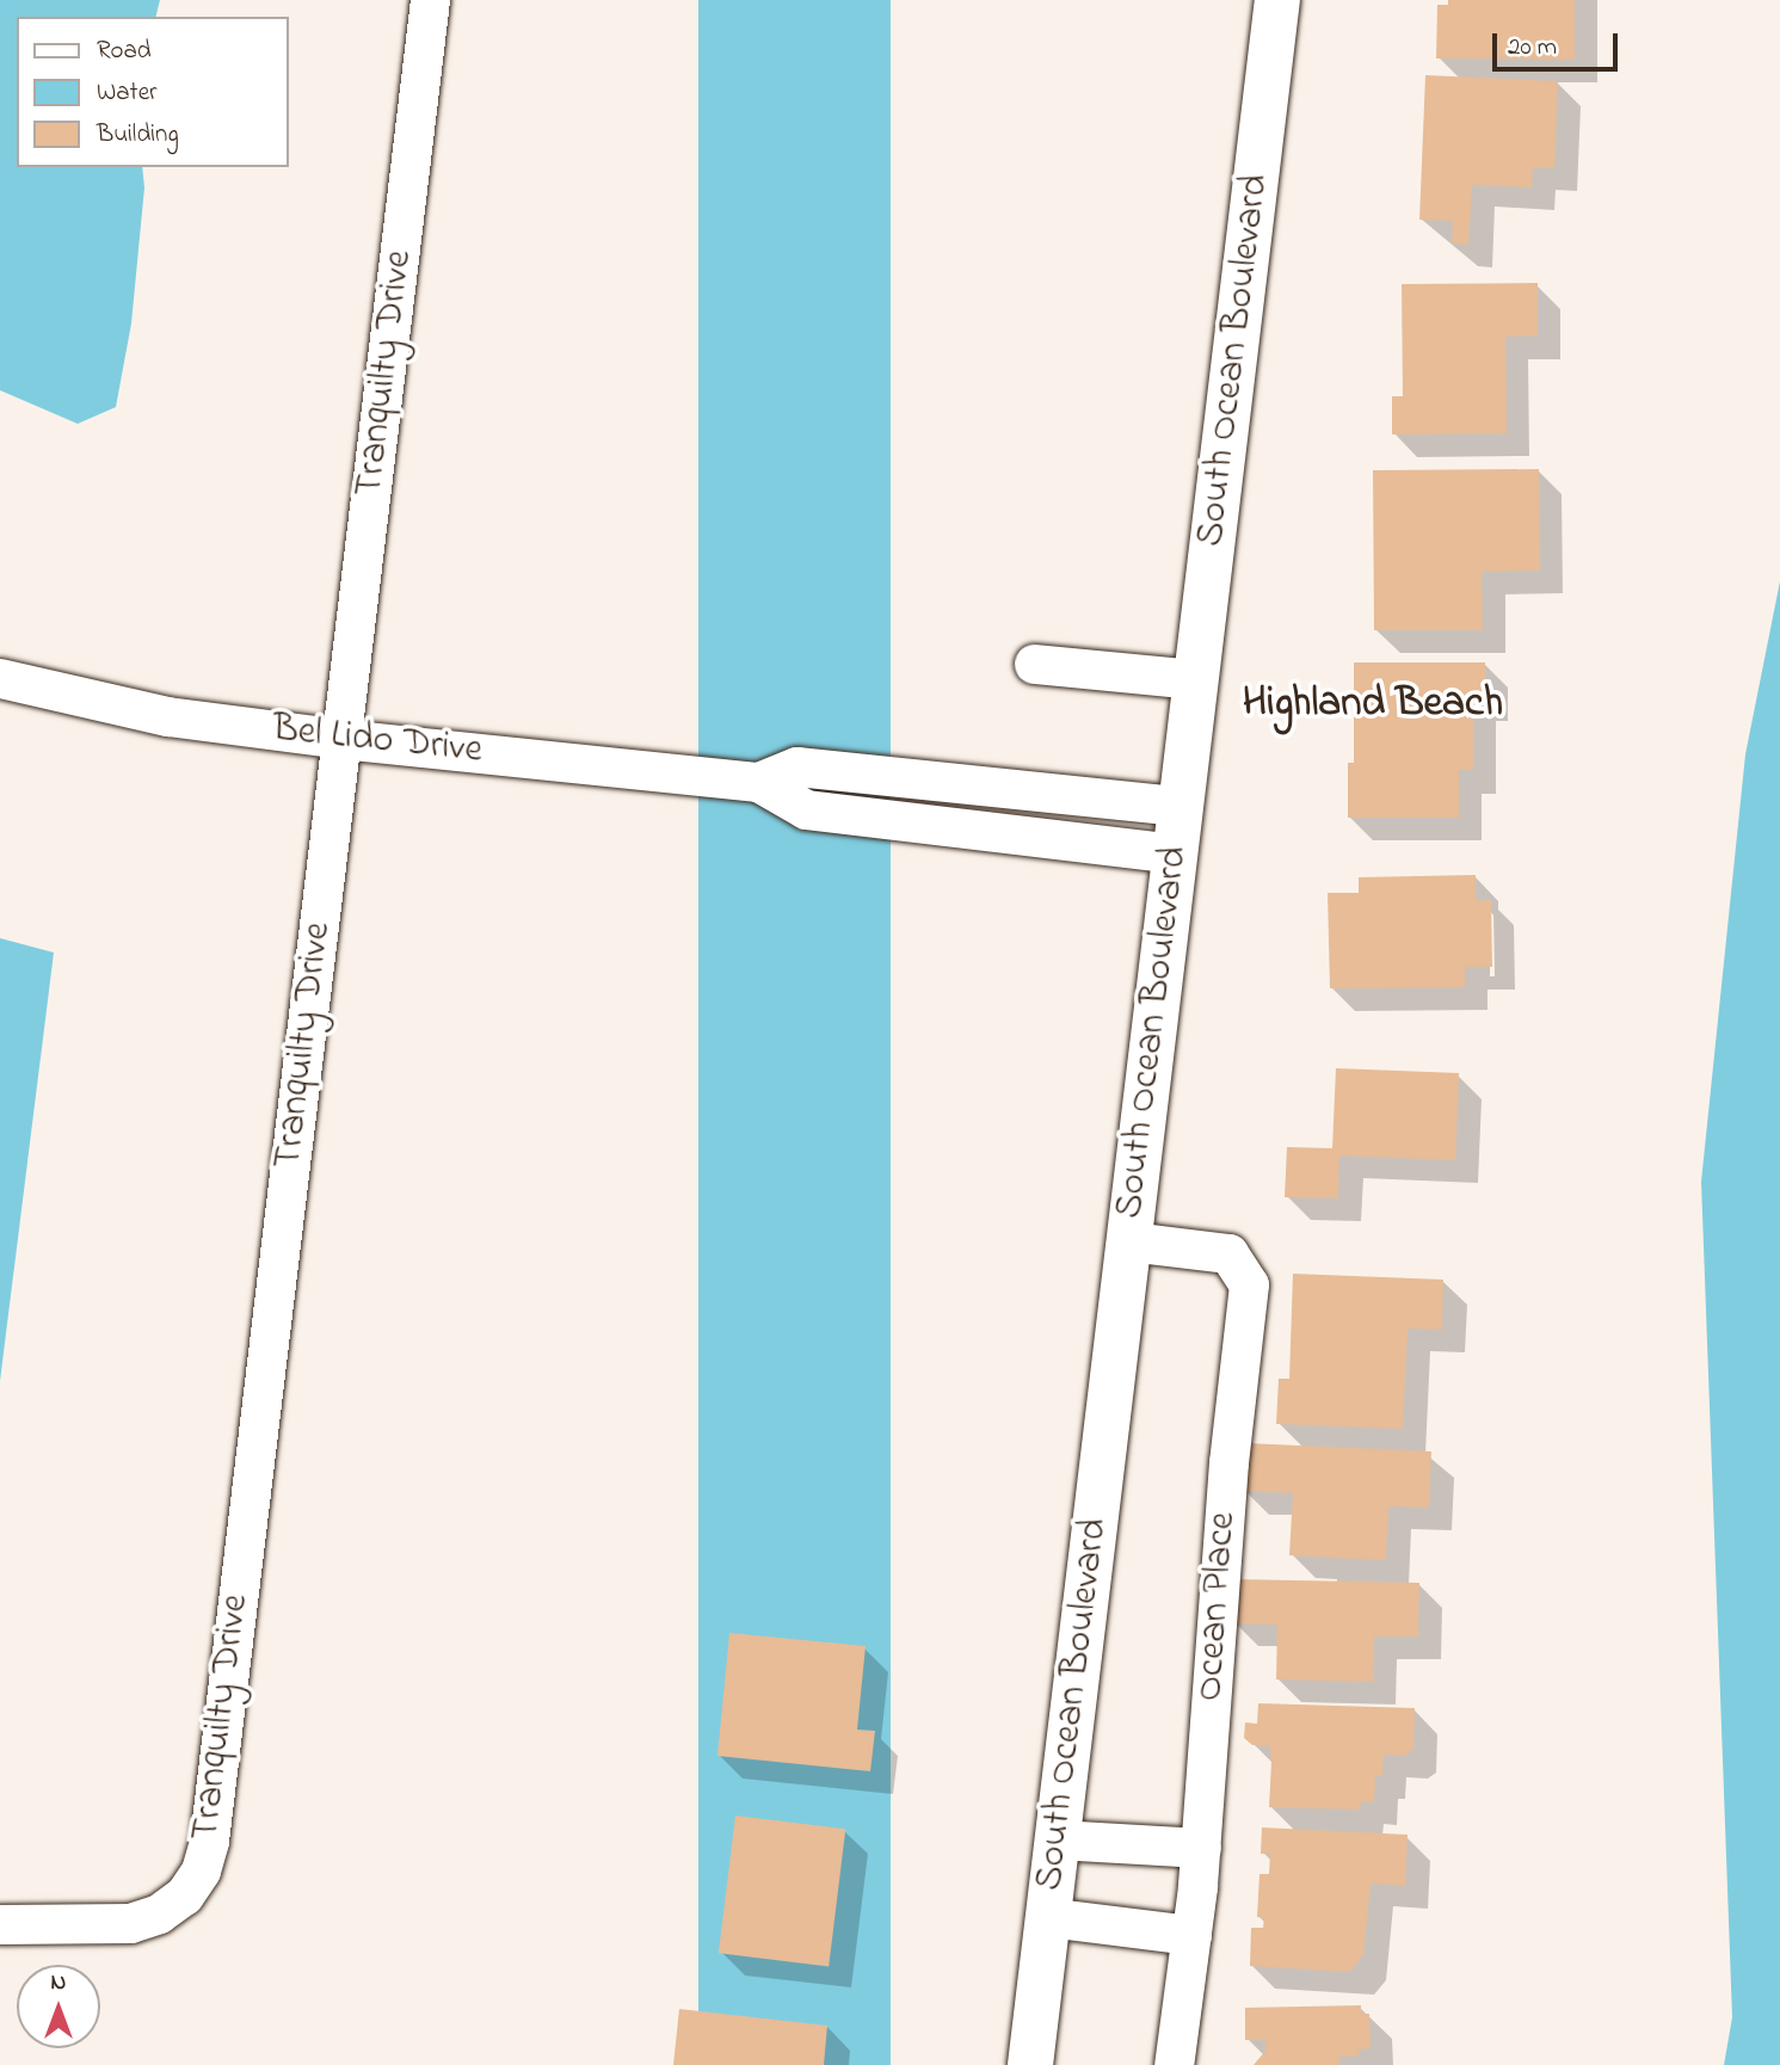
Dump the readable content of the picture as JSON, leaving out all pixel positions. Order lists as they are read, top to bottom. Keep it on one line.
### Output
{"streets":{"main road":["South Ocean Boulevard"],"street":["Tranquilty Drive","Bel Lido Drive","Ocean Place"]},"crossings":[["South Ocean Boulevard","Bel Lido Drive"],["South Ocean Boulevard","Ocean Place"],["Tranquilty Drive","Bel Lido Drive"]],"districts":["Highland Beach"],"legend":["Road","Water","Building"],"scale_bar":"20 m","north":"top"}
